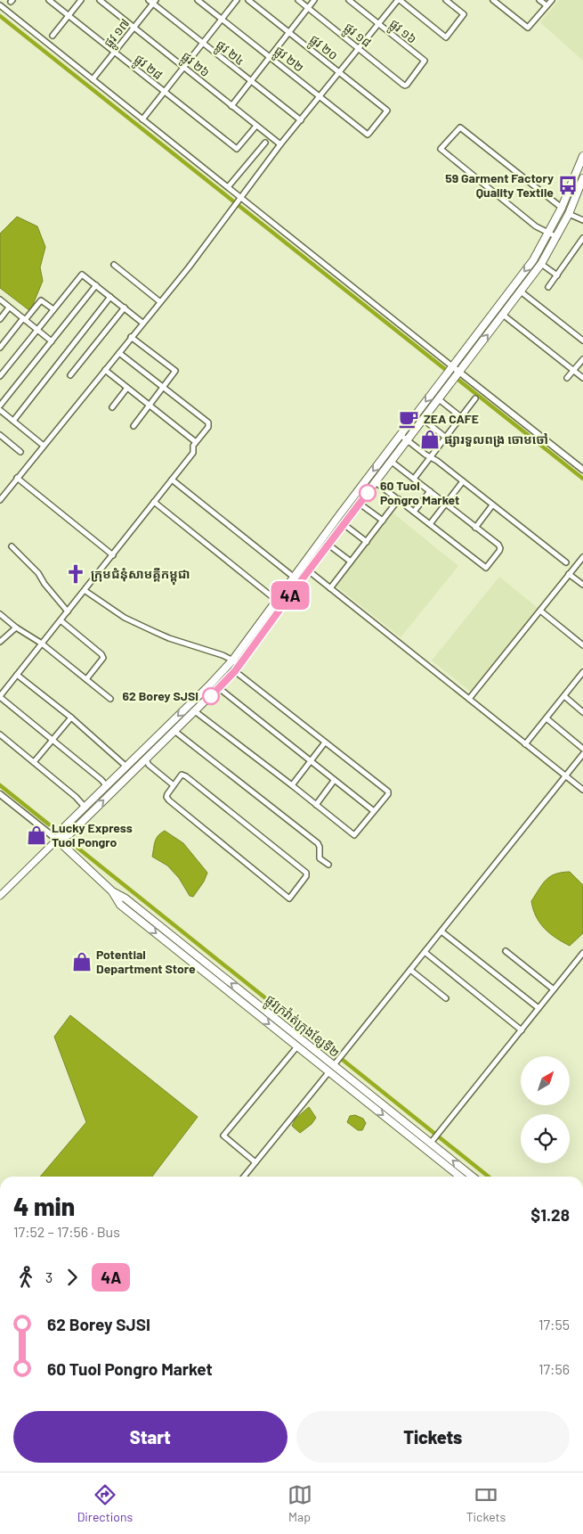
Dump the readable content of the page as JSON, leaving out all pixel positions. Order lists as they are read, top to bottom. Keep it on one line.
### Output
{"streets":{"main road":["ផ្លូវក្រវ៉ាត់ក្រុងខ្សែទី២"],"street":["ផ្លូវ ១៦","ផ្លូវ ១៧","ផ្លូវ ១៨","ផ្លូវ ២០","ផ្លូវ ២៤","ផ្លូវ ២២","ផ្លូវ ២៦","ផ្លូវ ២៨"]},"crossings":[["ផ្លូវ ១៦","ផ្លូវ ១៨"],["ផ្លូវ ១៧","ផ្លូវ ២៤"],["ផ្លូវ ១៧","ផ្លូវ ២៦"],["ផ្លូវ ១៧","ផ្លូវ ២៨"],["ផ្លូវ ២០","ផ្លូវ ២២"],["ផ្លូវ ២៦","ផ្លូវ ២៨"]],"places":{"bus stop":["59 Garment Factory Quality Textile"],"cafe":["ZEA CAFE"],"shop":["ផ្សារទួលពង្រ ចោមចៅ","Lucky Express Tuol Pongro","Potential Department Store"],"other":["60 Tuol Pongro Market","62 Borey SJSI"],"church":["ក្រុមជំនុំសាមគ្គីកម្ពុជា"]},"lines":["bus line 4A"],"north":"top right","page":{"on_map":"4A","heading":["4 min","17:52 – 17:56 · Bus","$1.28"],"legs":["3","4A"],"list":[{"name":"62 Borey SJSI","value":"17:55"},{"name":"60 Tuol Pongro Market","value":"17:56"}],"buttons":["Start","Tickets"],"tabs":["Directions","Map","Tickets"]}}
